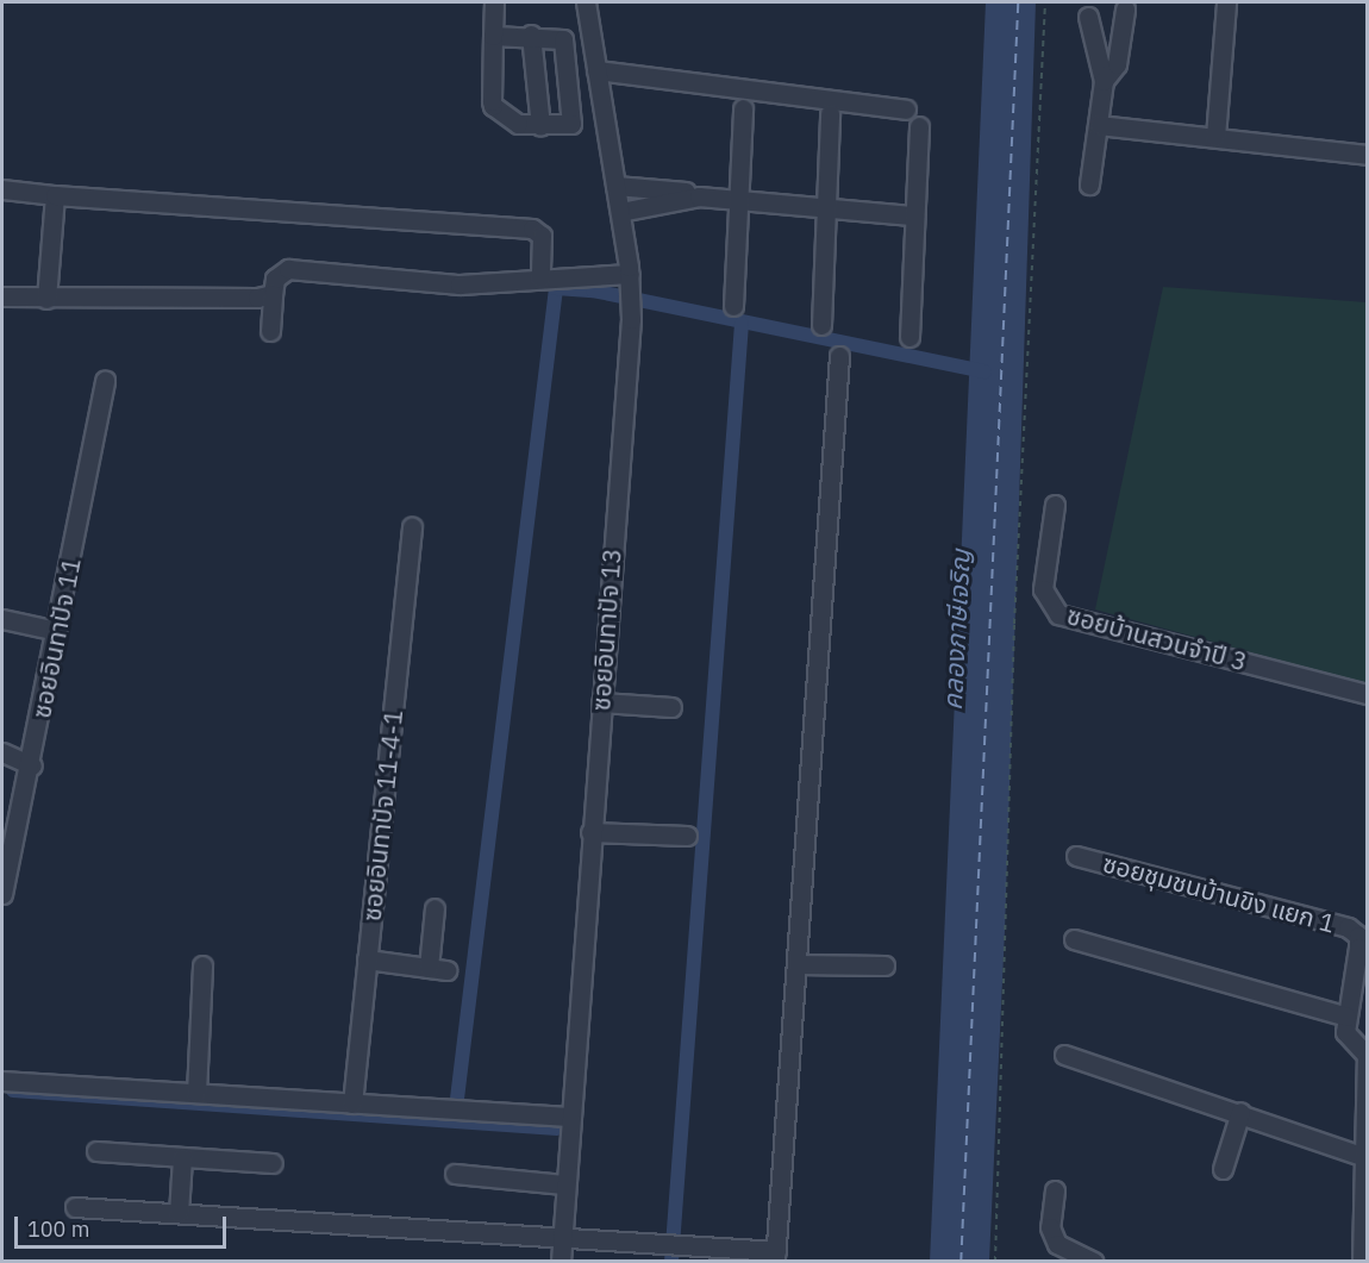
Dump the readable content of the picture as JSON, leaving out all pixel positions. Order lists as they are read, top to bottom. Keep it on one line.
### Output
{"streets":{"street":["ซอยอินทาปัจ 13","ซอยอินทาปัจ 11","ซอยบ้านสวนจำปี 3","ซอยอินทาปัจ 11-4-1","ซอยชุมชนบ้านขิง แยก 1"]},"water":["คลองภาษีเจริญ"],"scale_bar":"100 m"}
